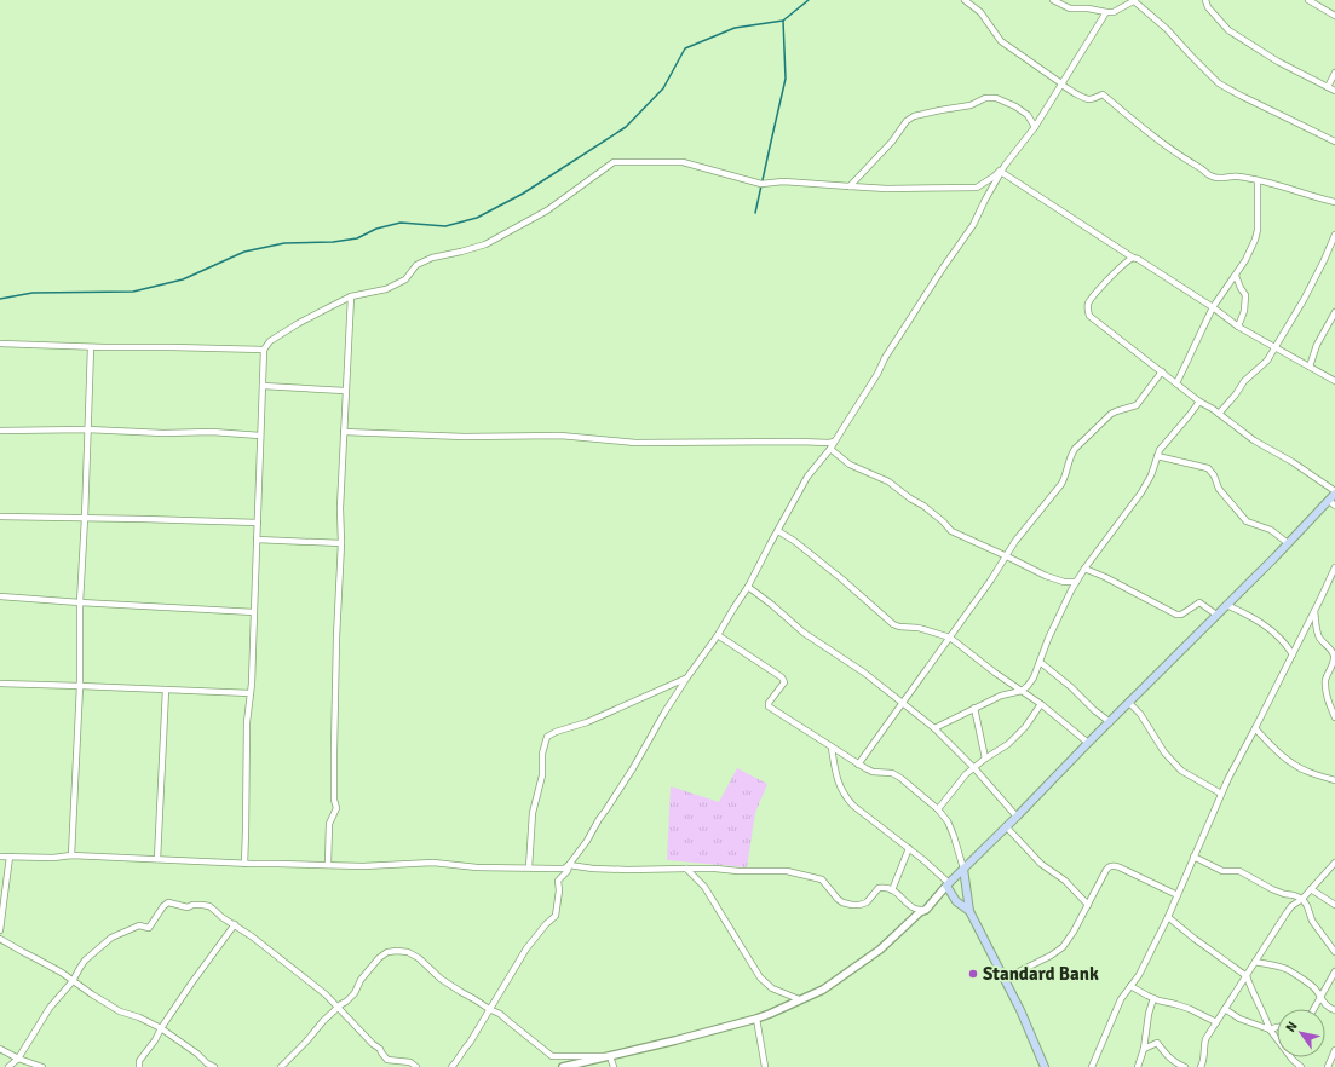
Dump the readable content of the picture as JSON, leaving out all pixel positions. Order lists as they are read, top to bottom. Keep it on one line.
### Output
{"places":["Standard Bank"],"north":"top left"}
